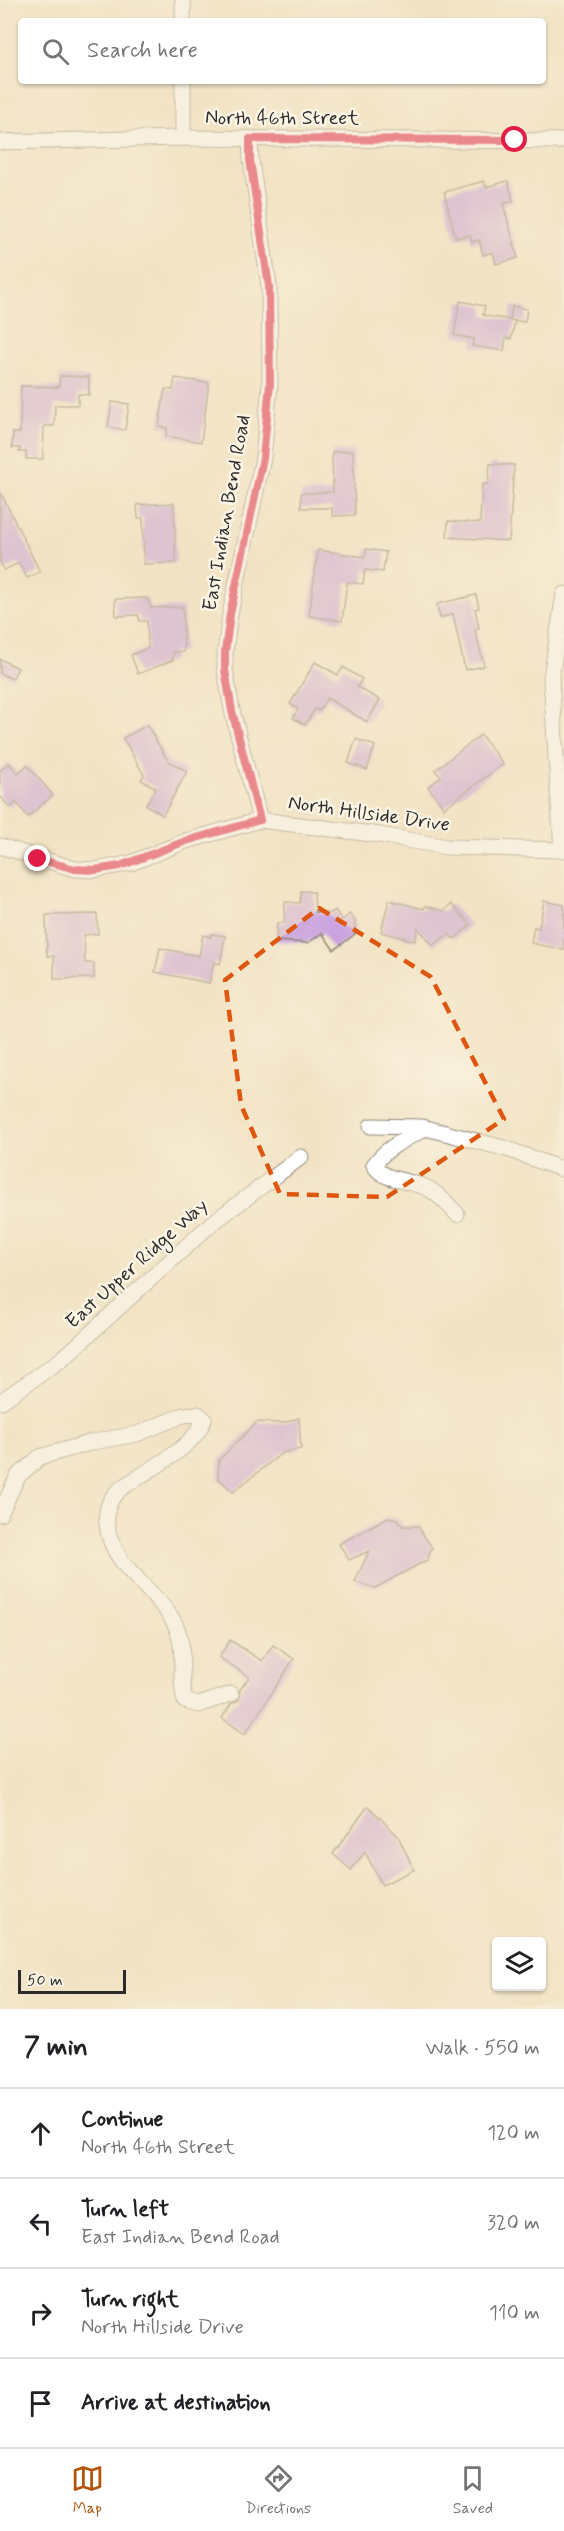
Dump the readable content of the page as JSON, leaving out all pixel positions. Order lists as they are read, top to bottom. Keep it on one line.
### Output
{"streets":{"street":["North 46th Street","East Indian Bend Road","North Hillside Drive","East Upper Ridge Way"]},"crossings":[["North 46th Street","East Indian Bend Road"],["East Indian Bend Road","North Hillside Drive"]],"scale_bar":"50 m","page":{"search":"Search here","scale":"50 m","heading":["7 min","Walk · 550 m"],"list":[["Continue","North 46th Street","120 m"],["Turn left","East Indian Bend Road","320 m"],["Turn right","North Hillside Drive","110 m"],"Arrive at destination"],"nav":["Map","Directions","Saved"]}}
